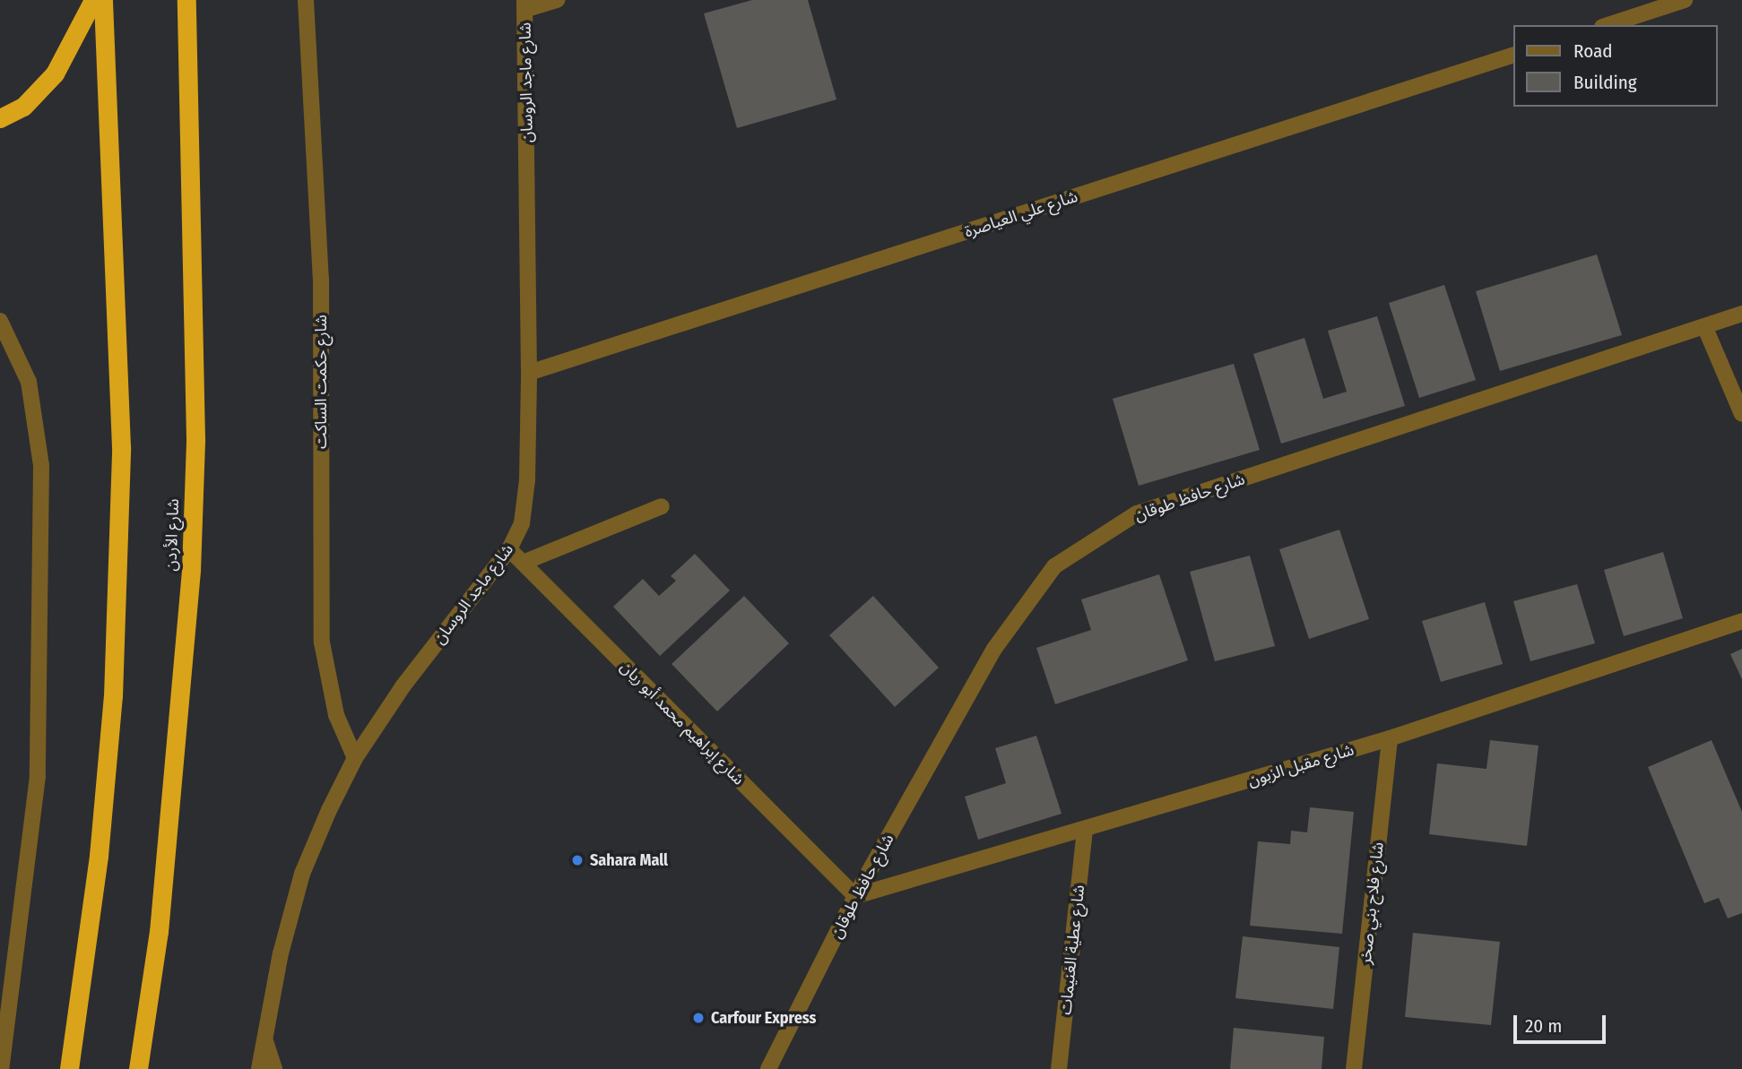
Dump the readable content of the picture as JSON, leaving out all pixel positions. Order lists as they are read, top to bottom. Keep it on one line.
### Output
{"streets":{"highway":["شارع الأردن"],"street":["شارع ماجد الروسان","شارع علي العياصرة","شارع حكمت الساكت","شارع حافظ طوقان","شارع إبراهيم محمد أبو ريان","شارع مقبل الزبون","شارع فلاح بني صخر","شارع عطية الغنيمات"]},"crossings":[["شارع ماجد الروسان","شارع علي العياصرة"],["شارع ماجد الروسان","شارع حكمت الساكت"],["شارع ماجد الروسان","شارع إبراهيم محمد أبو ريان"],["شارع حافظ طوقان","شارع إبراهيم محمد أبو ريان"],["شارع حافظ طوقان","شارع مقبل الزبون"],["شارع إبراهيم محمد أبو ريان","شارع مقبل الزبون"],["شارع مقبل الزبون","شارع فلاح بني صخر"],["شارع مقبل الزبون","شارع عطية الغنيمات"]],"places":["Sahara Mall","Carfour Express"],"legend":["Road","Building"],"scale_bar":"20 m"}
